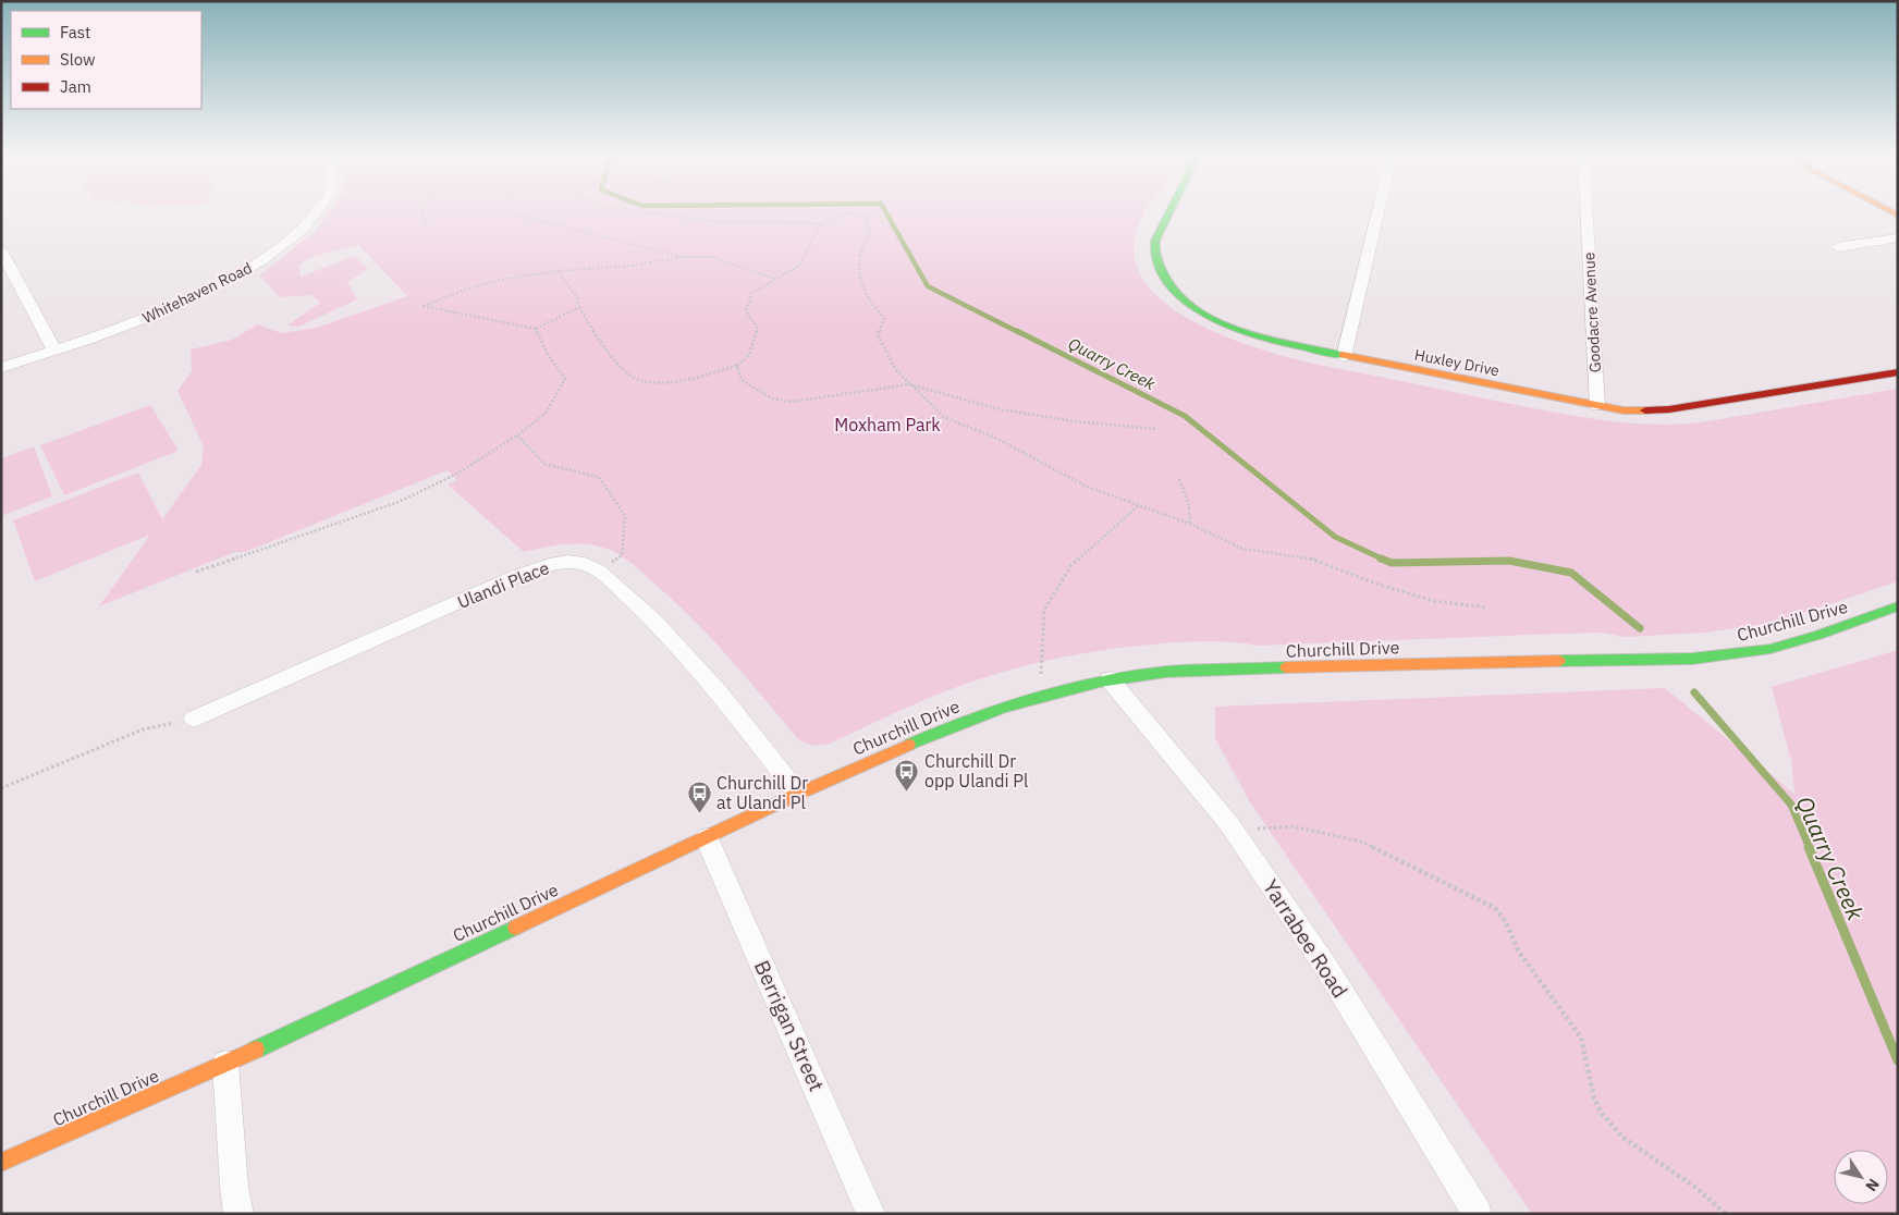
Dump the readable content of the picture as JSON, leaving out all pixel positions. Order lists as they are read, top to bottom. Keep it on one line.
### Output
{"streets":{"main road":["Huxley Drive","Churchill Drive"],"street":["Whitehaven Road","Goodacre Avenue","Ulandi Place","Yarrabee Road","Berrigan Street"]},"crossings":[["Goodacre Avenue","Huxley Drive"],["Ulandi Place","Churchill Drive"],["Churchill Drive","Yarrabee Road"],["Churchill Drive","Berrigan Street"]],"water":["Quarry Creek"],"parks":["Moxham Park"],"places":{"bus stop":["Churchill Dr opp Ulandi Pl","Churchill Dr at Ulandi Pl"]},"legend":["Fast","Slow","Jam"],"north":"bottom right"}
